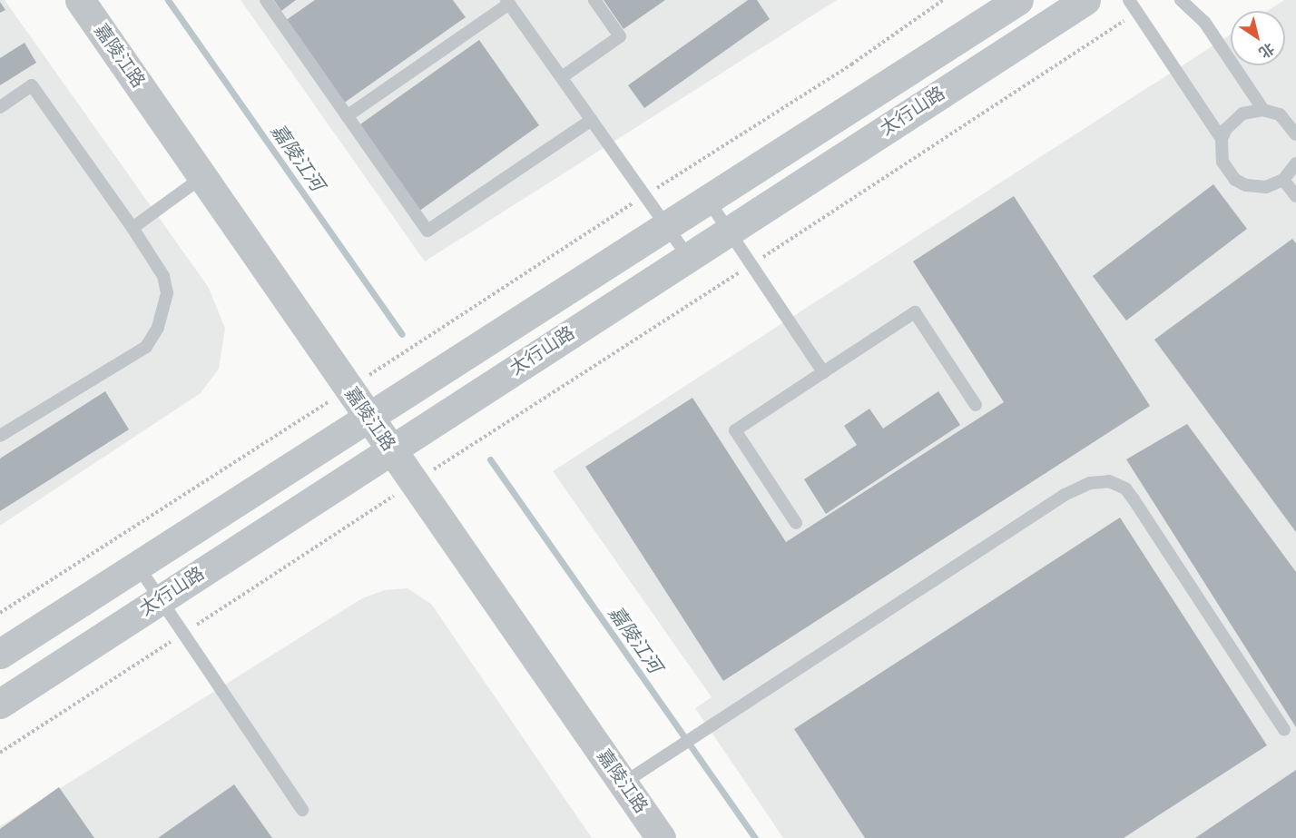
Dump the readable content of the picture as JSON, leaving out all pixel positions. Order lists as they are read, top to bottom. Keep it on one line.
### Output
{"streets":{"street":["嘉陵江路","太行山路"]},"crossings":[["嘉陵江路","太行山路"]],"water":["嘉陵江河"],"north":"bottom right"}
